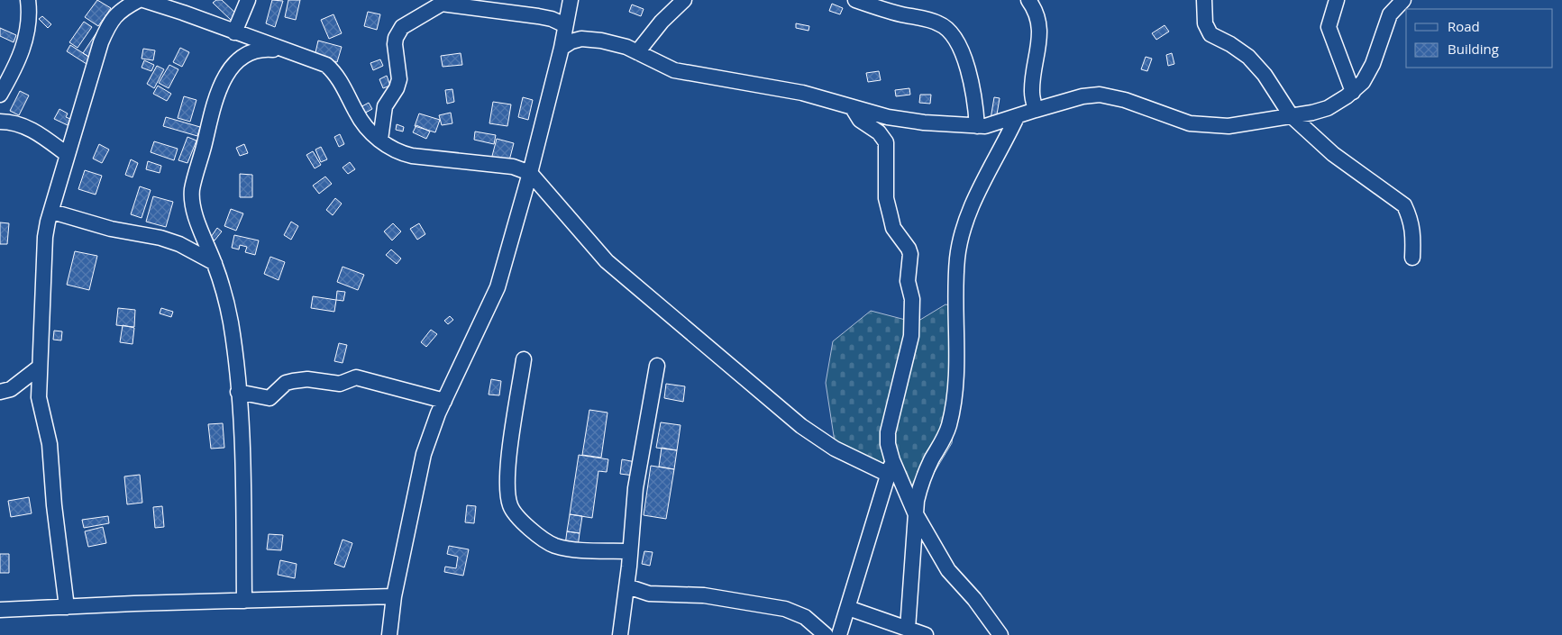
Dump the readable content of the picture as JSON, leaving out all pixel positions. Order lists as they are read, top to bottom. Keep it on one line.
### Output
{"legend":["Road","Building"]}
